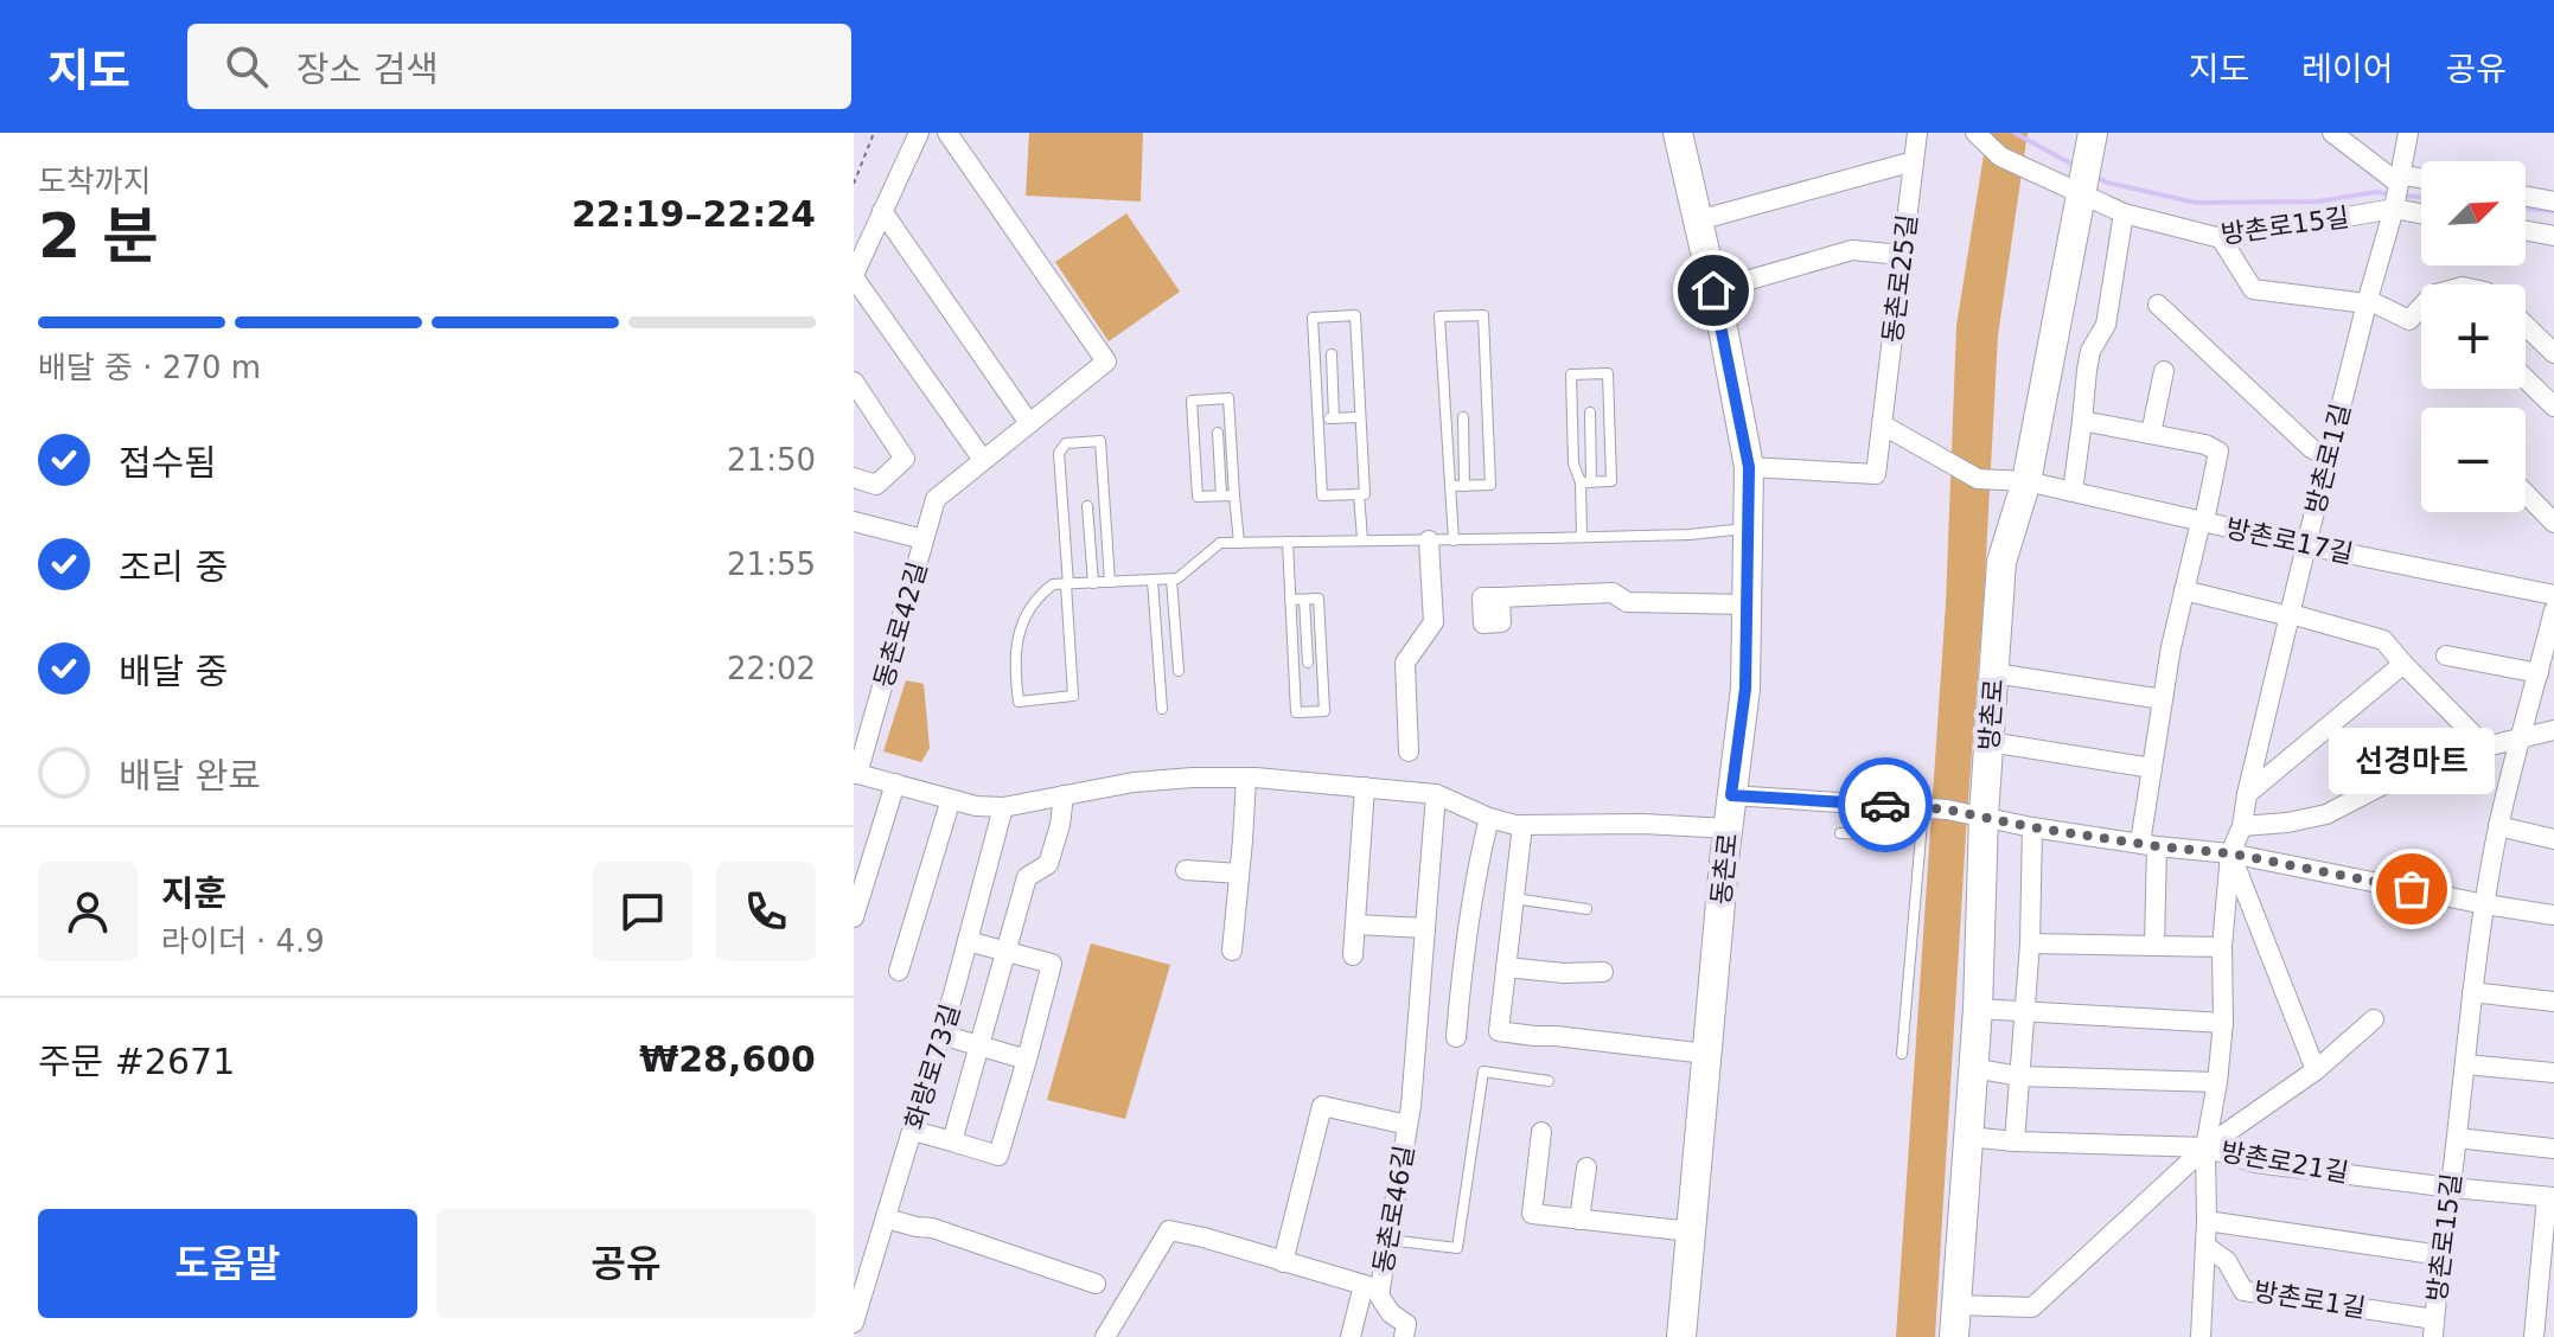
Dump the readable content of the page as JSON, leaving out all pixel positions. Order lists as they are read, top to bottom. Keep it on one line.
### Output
{"streets":{"main road":["방촌로","동촌로"],"street":["방촌로15길","동촌로25길","방촌로1길","방촌로17길","동촌로42길","화랑로73길","방촌로21길","동촌로46길"]},"crossings":[["방촌로15길","방촌로1길"],["방촌로15길","방촌로"],["방촌로15길","방촌로21길"],["동촌로25길","동촌로"],["방촌로1길","방촌로17길"],["방촌로1길","방촌로21길"],["방촌로17길","방촌로"],["동촌로42길","동촌로"],["동촌로42길","화랑로73길"],["방촌로","방촌로21길"]],"places":["선경마트"],"north":"top right","page":{"header":"지도","search":"장소 검색","nav":["지도","레이어","공유"],"heading":["2 분","도착까지","22:19–22:24"],"panel":["지훈","라이더 · 4.9","주문 #2671","₩28,600"],"map_buttons":["+","−"],"bar":"배달 중 · 270 m","list":[["접수됨","21:50"],["조리 중","21:55"],["배달 중","22:02"],"배달 완료"],"bubble":"선경마트","buttons":["도움말","공유"]}}
